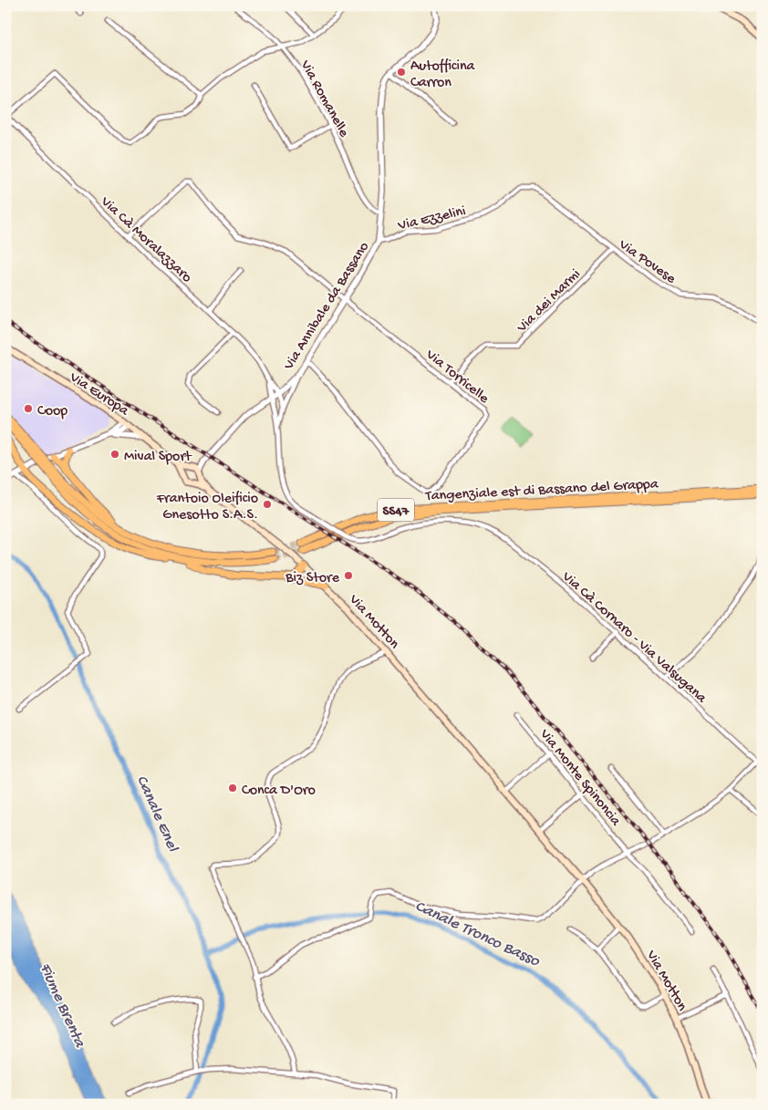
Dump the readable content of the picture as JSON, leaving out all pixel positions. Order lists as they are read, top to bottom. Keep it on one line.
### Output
{"streets":{"highway":["Tangenziale est di Bassano del Grappa","SS47"],"main road":["Via Europa","Via Motton"],"street":["Via Romanelle","Via Ezzelini","Via Cà Moralazzaro","Via Povese","Via dei Marmi","Via Annibale da Bassano","Via Torricelle","Via Cà Cornaro - Via Valsugana","Via Monte Spinoncia"]},"crossings":[["Via Romanelle","Via Annibale da Bassano"],["Via Ezzelini","Via Povese"],["Via Ezzelini","Via Annibale da Bassano"],["Via Cà Moralazzaro","Via Annibale da Bassano"],["Via Cà Moralazzaro","Via Torricelle"],["Via Cà Moralazzaro","Via Cà Cornaro - Via Valsugana"],["Via Povese","Via dei Marmi"],["Via dei Marmi","Via Torricelle"],["Via Annibale da Bassano","Via Torricelle"],["Via Annibale da Bassano","Via Europa"],["Via Annibale da Bassano","Via Motton"],["Via Europa","Via Motton"]],"water":["Canale Enel","Canale Tronco Basso","Fiume Brenta"],"places":["Autofficina Carron","Coop","Mival Sport","Frantoio Oleificio Gnesotto S.A.S.","Biz Store","Conca D'Oro"]}
